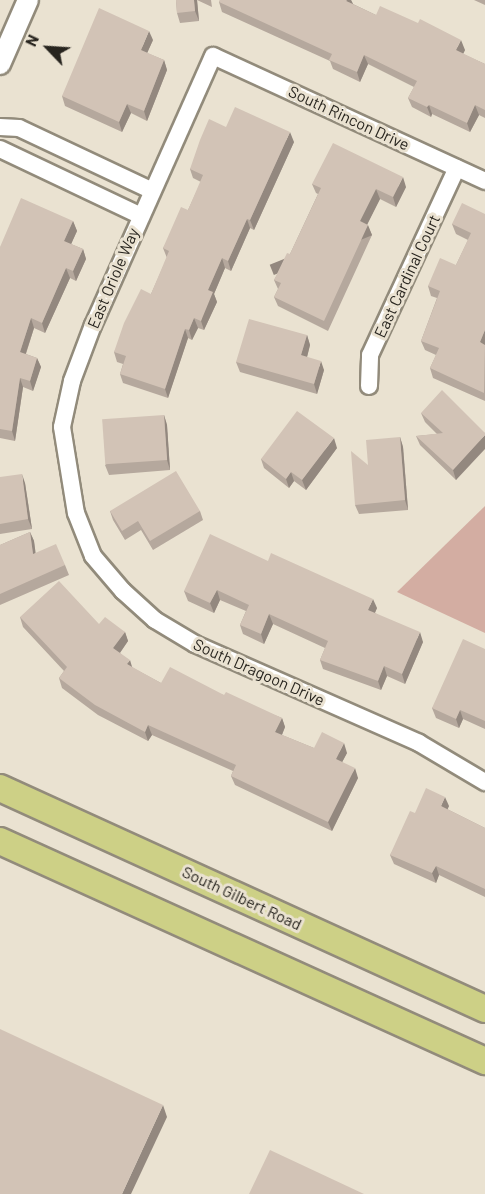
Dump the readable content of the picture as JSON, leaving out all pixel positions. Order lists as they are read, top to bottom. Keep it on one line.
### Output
{"streets":{"main road":["South Gilbert Road"],"street":["South Rincon Drive","East Cardinal Court","East Oriole Way","South Dragoon Drive"]},"crossings":[["South Rincon Drive","East Cardinal Court"],["South Rincon Drive","East Oriole Way"],["East Oriole Way","South Dragoon Drive"]],"north":"top left"}
